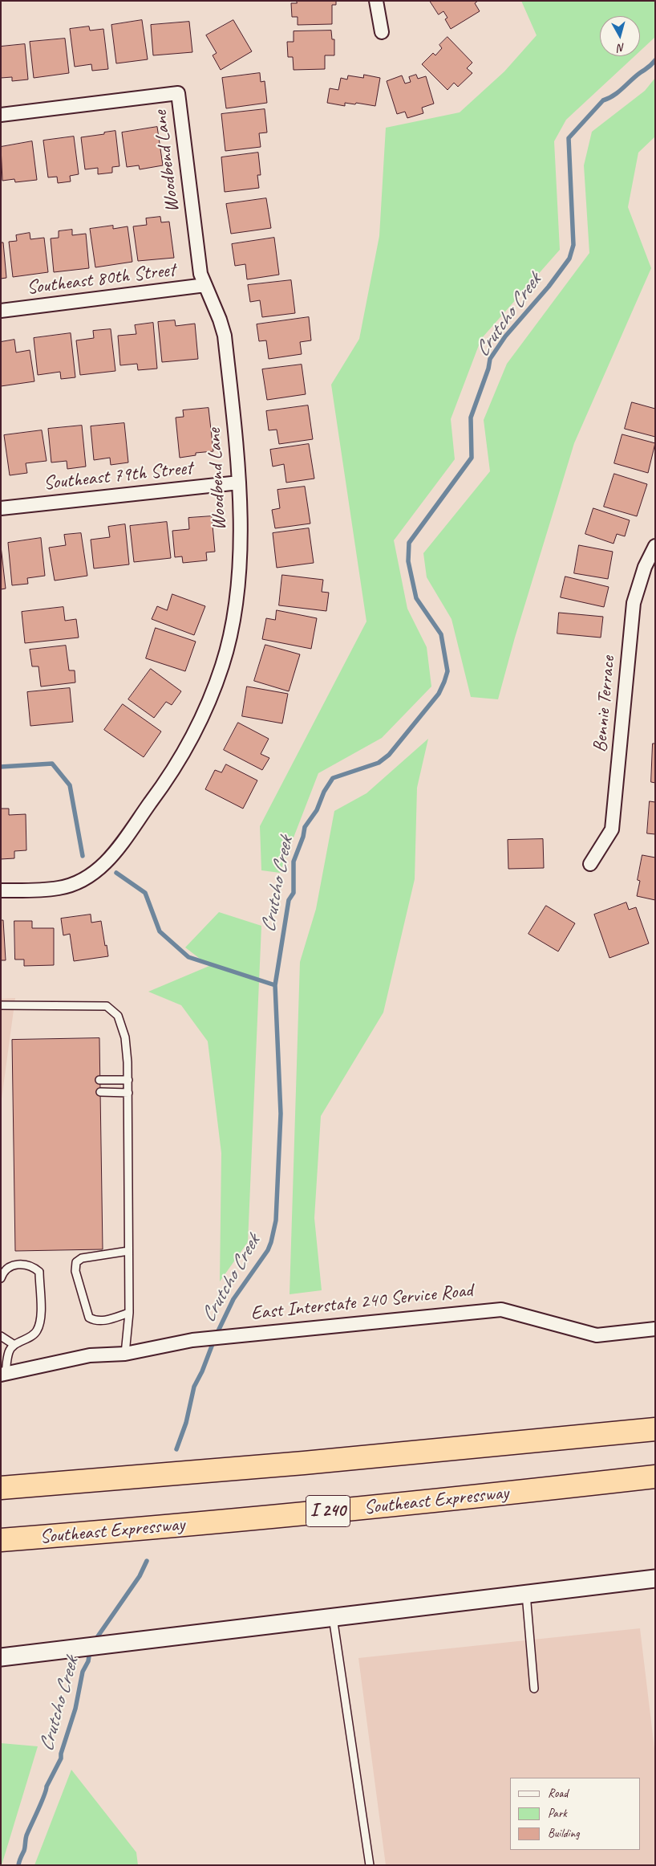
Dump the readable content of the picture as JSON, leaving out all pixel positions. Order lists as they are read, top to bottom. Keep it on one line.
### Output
{"streets":{"highway":["Southeast Expressway","I 240"],"street":["Woodbend Lane","Southeast 80th Street","Southeast 79th Street","Bennie Terrace","East Interstate 240 Service Road"]},"crossings":[["Woodbend Lane","Southeast 80th Street"],["Woodbend Lane","Southeast 79th Street"]],"water":["Crutcho Creek"],"legend":["Road","Park","Building"],"north":"bottom"}
